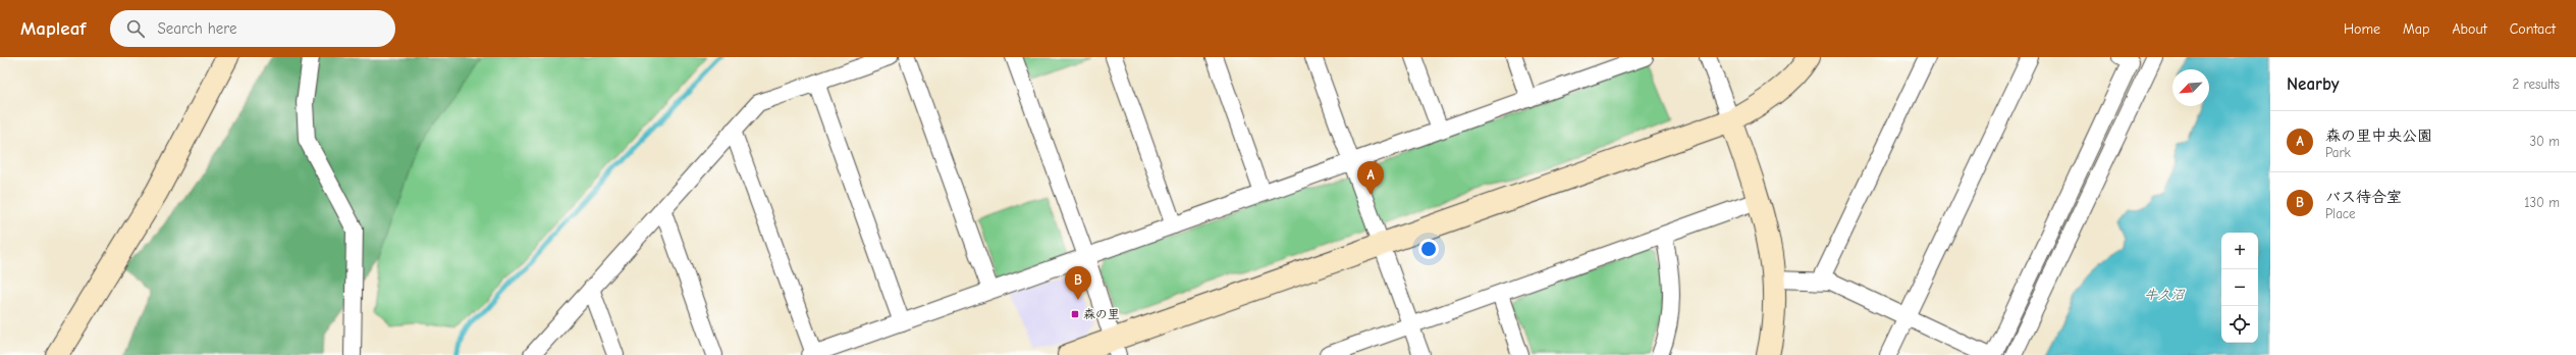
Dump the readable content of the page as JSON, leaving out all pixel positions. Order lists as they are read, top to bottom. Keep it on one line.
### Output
{"water":["牛久沼"],"places":{"transit":["森の里"]},"north":"bottom left","page":{"header":"Mapleaf","search":"Search here","nav":["Home","Map","About","Contact"],"heading":["Nearby","2 results"],"list":[{"mark":"A","name":"森の里中央公園","note":"Park","value":"30 m"},{"mark":"B","name":"バス待合室","note":"Place","value":"130 m"}],"pins":["A","B"],"map_buttons":["+","−"]}}
